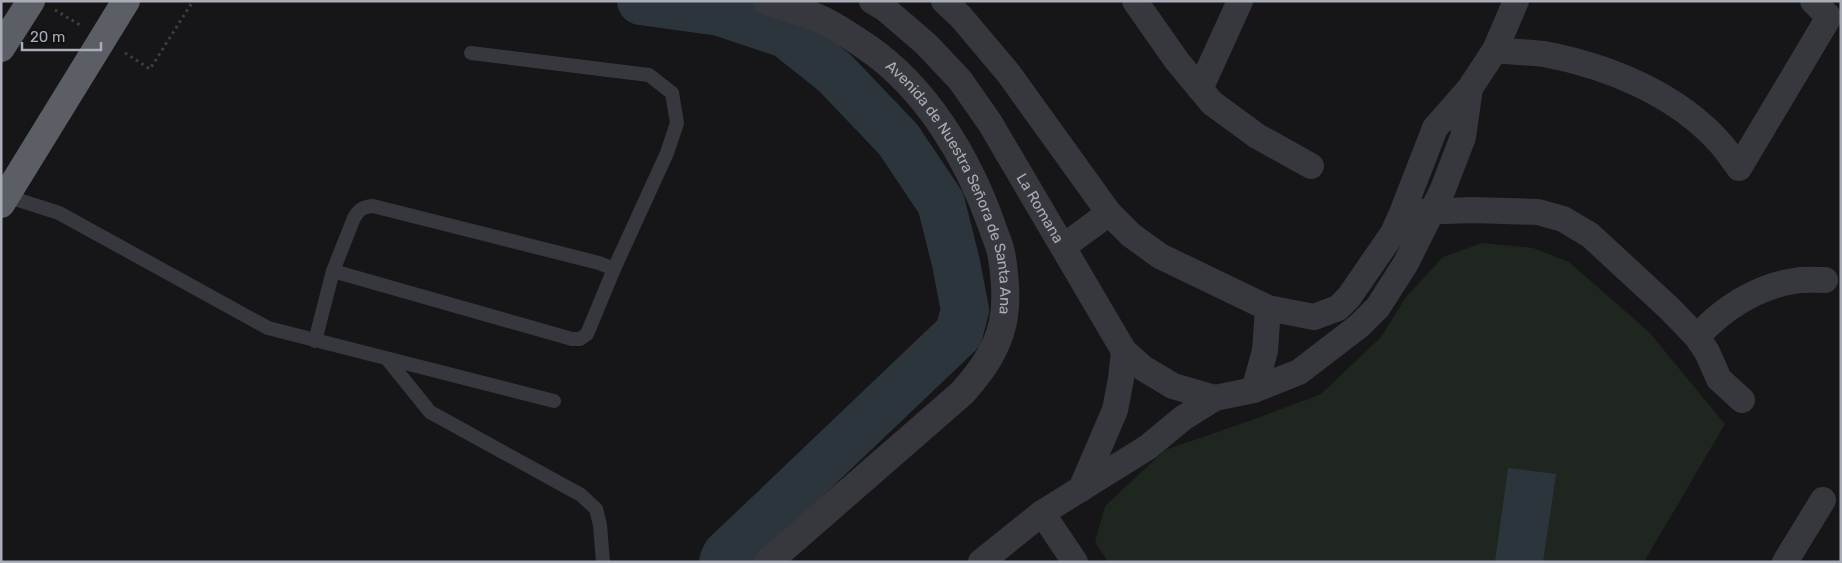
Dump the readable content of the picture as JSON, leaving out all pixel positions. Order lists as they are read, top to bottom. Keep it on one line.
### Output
{"streets":{"street":["Avenida de Nuestra Señora de Santa Ana","La Romana"]},"scale_bar":"20 m"}
